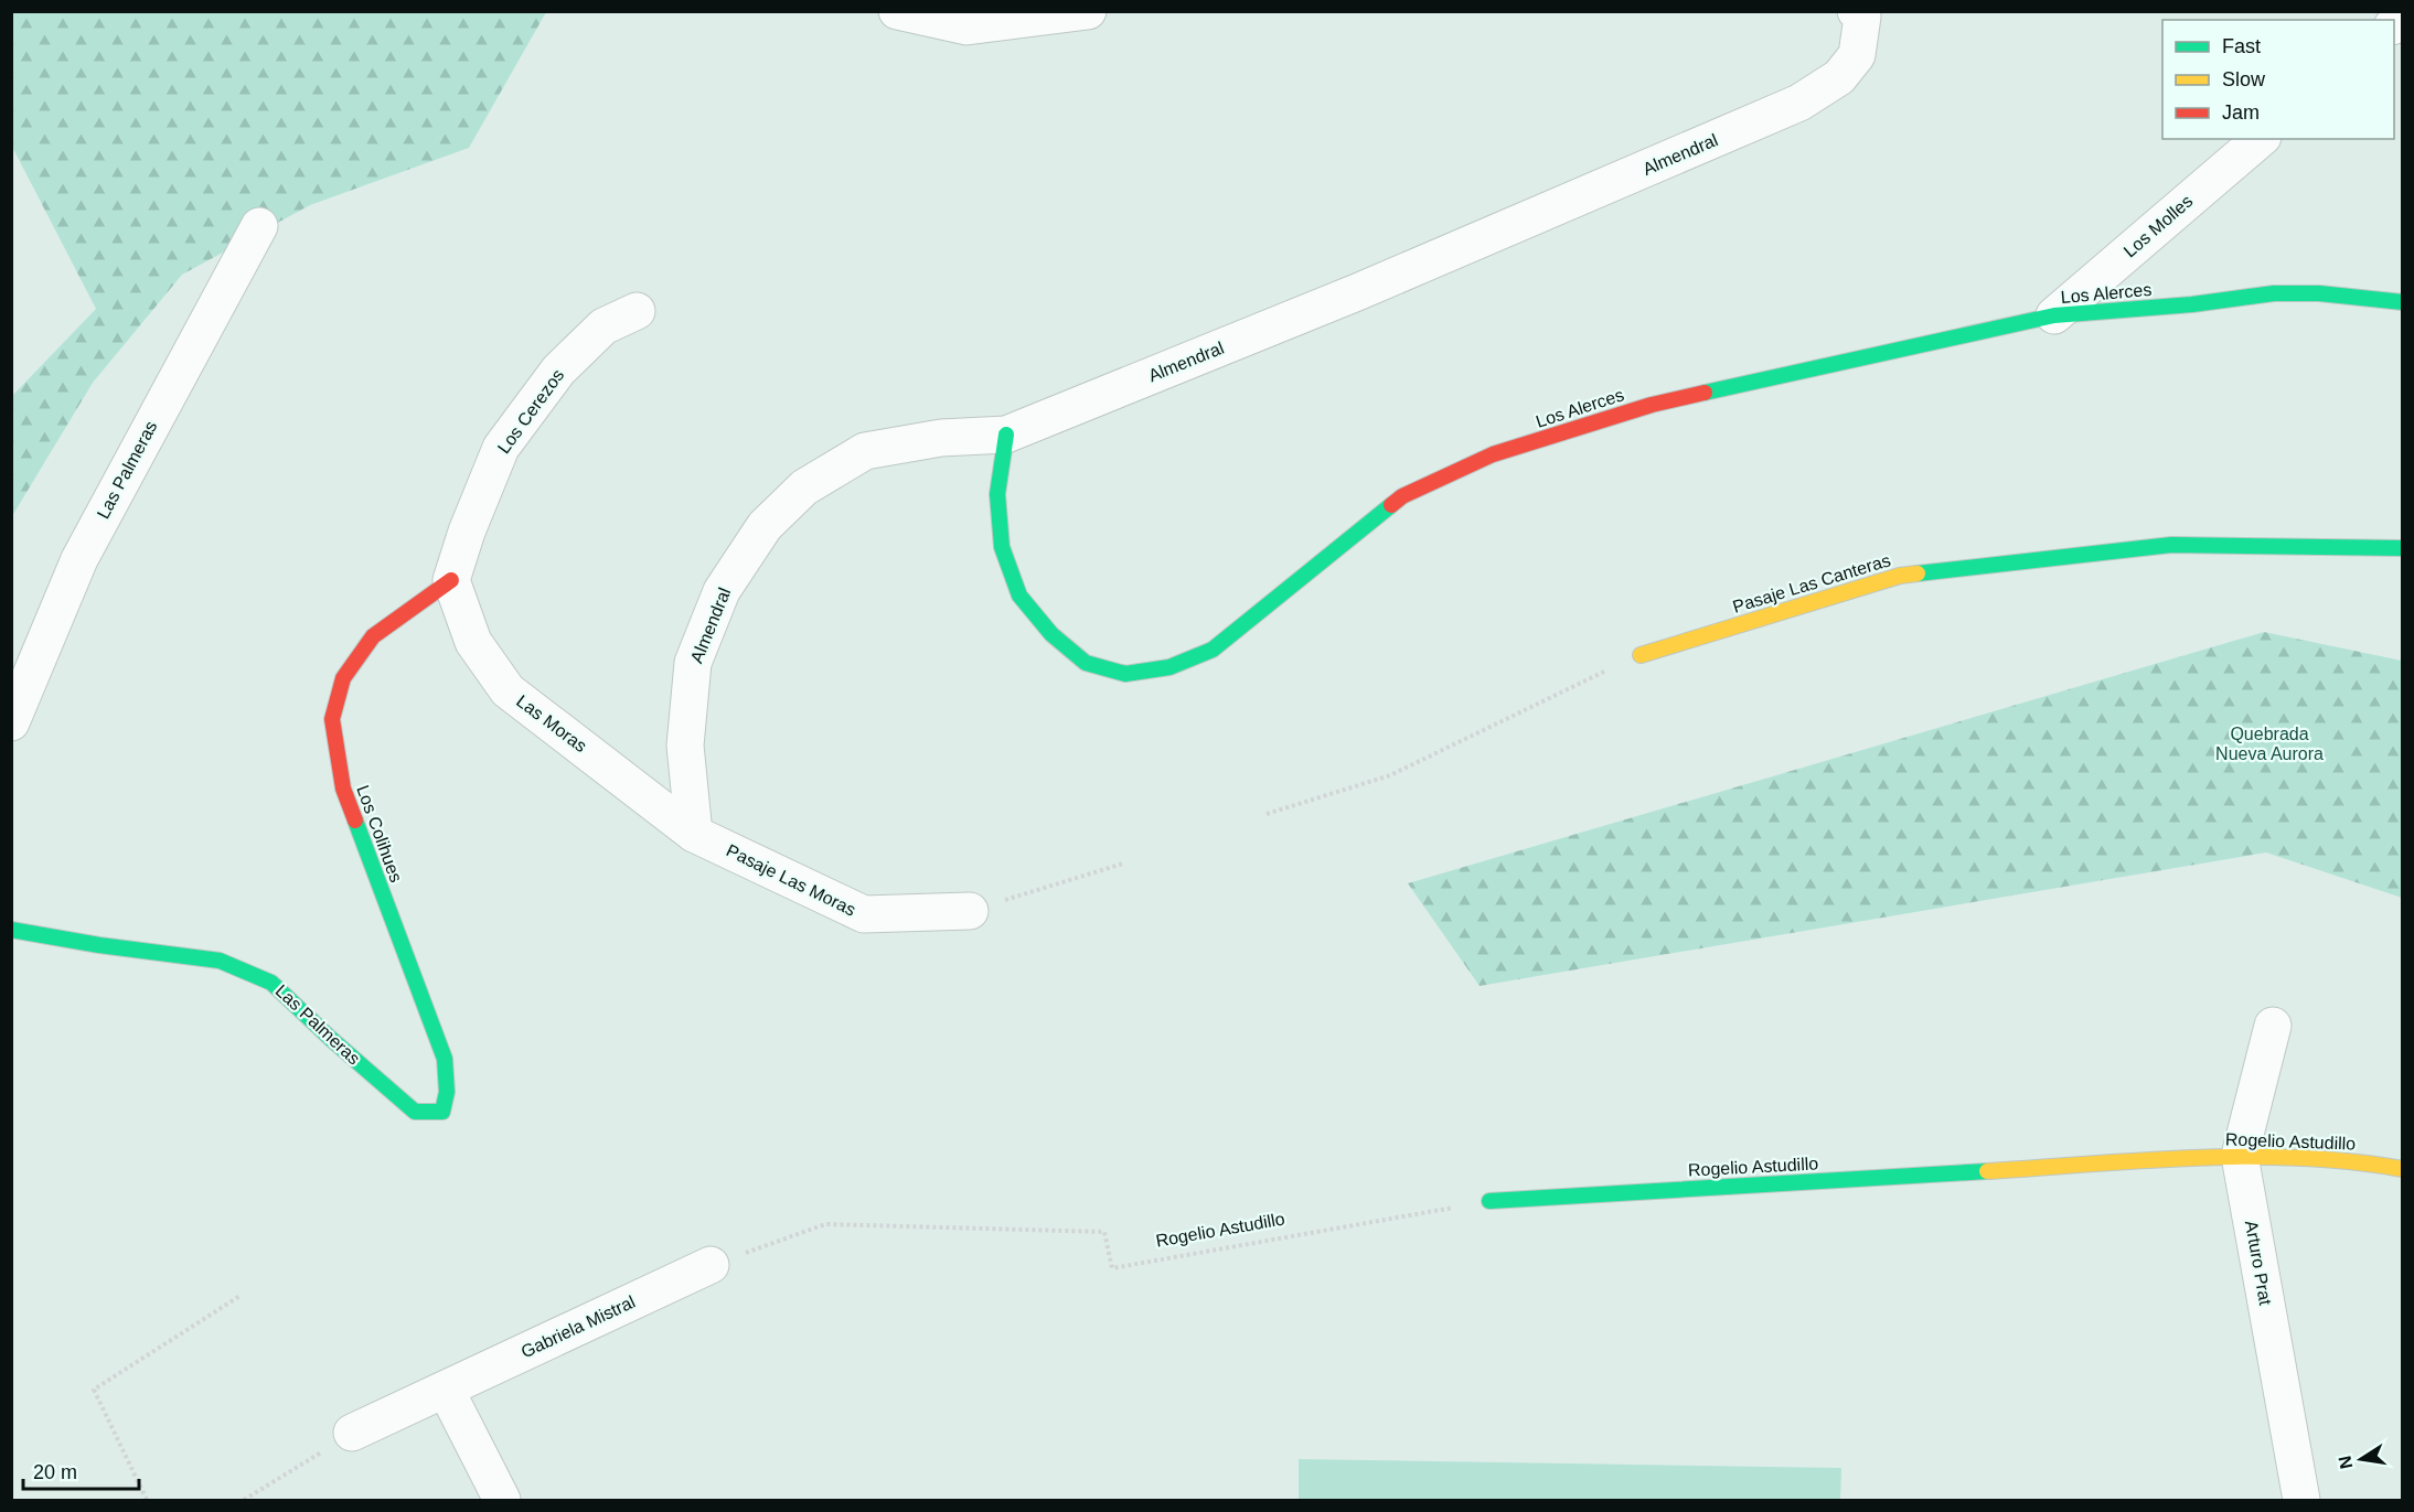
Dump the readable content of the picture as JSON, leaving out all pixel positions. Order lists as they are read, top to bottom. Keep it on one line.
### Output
{"streets":{"street":["Almendral","Los Molles","Los Alerces","Los Cerezos","Las Palmeras","Pasaje Las Canteras","Las Moras","Los Colihues","Pasaje Las Moras","Rogelio Astudillo","Arturo Prat","Gabriela Mistral"]},"crossings":[["Almendral","Los Alerces"],["Almendral","Las Moras"],["Almendral","Pasaje Las Moras"],["Los Molles","Los Alerces"],["Los Cerezos","Las Moras"],["Los Cerezos","Los Colihues"],["Las Palmeras","Los Colihues"],["Las Moras","Los Colihues"],["Las Moras","Pasaje Las Moras"],["Rogelio Astudillo","Arturo Prat"],["Rogelio Astudillo","Gabriela Mistral"]],"parks":["Quebrada Nueva Aurora"],"legend":["Fast","Slow","Jam"],"scale_bar":"20 m","north":"left"}
